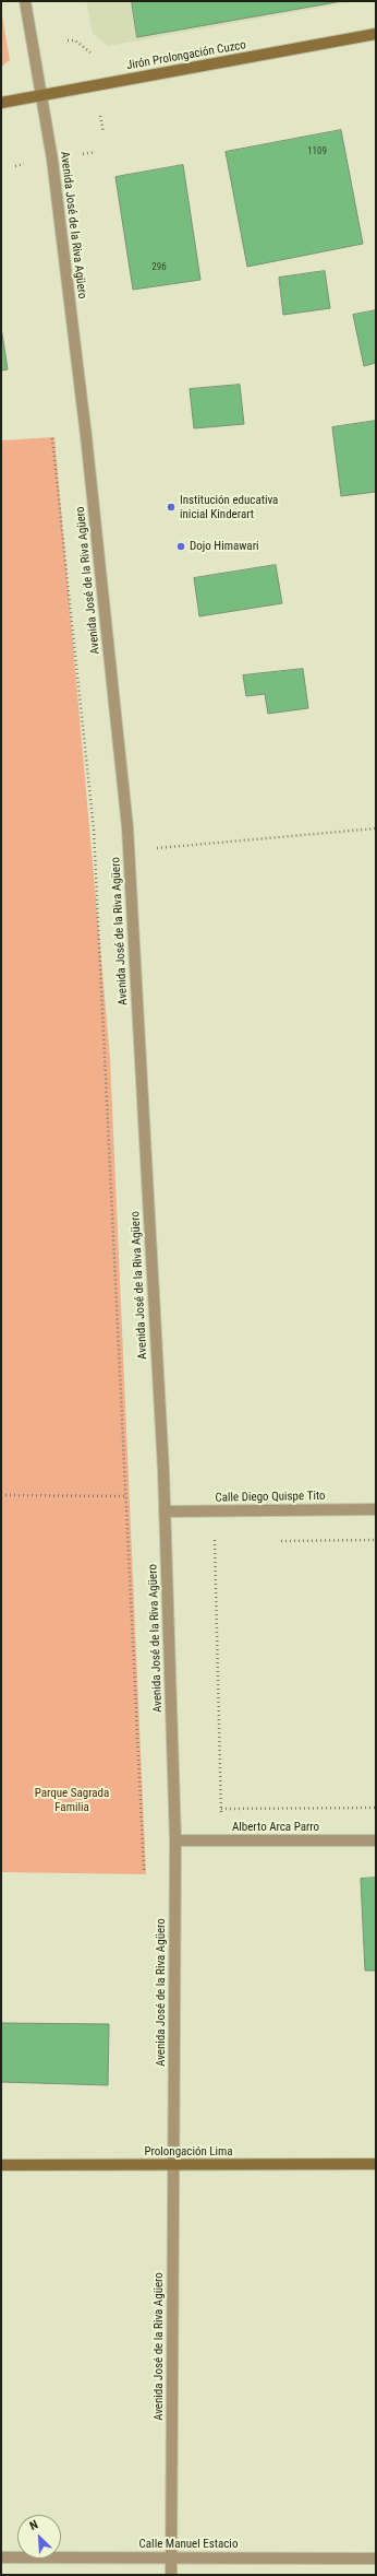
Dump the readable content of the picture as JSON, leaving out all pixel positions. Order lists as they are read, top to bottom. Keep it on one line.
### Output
{"streets":{"street":["Jirón Prolongación Cuzco","Avenida José de la Riva Agüero","Calle Diego Quispe Tito","Alberto Arca Parro","Prolongación Lima","Calle Manuel Estacio"]},"crossings":[["Jirón Prolongación Cuzco","Avenida José de la Riva Agüero"],["Avenida José de la Riva Agüero","Calle Diego Quispe Tito"],["Avenida José de la Riva Agüero","Alberto Arca Parro"],["Avenida José de la Riva Agüero","Prolongación Lima"],["Avenida José de la Riva Agüero","Calle Manuel Estacio"]],"parks":["Parque Sagrada Familia"],"places":["Institución educativa inicial Kinderart","Dojo Himawari"],"house_numbers":["1109","296"],"north":"top left"}
